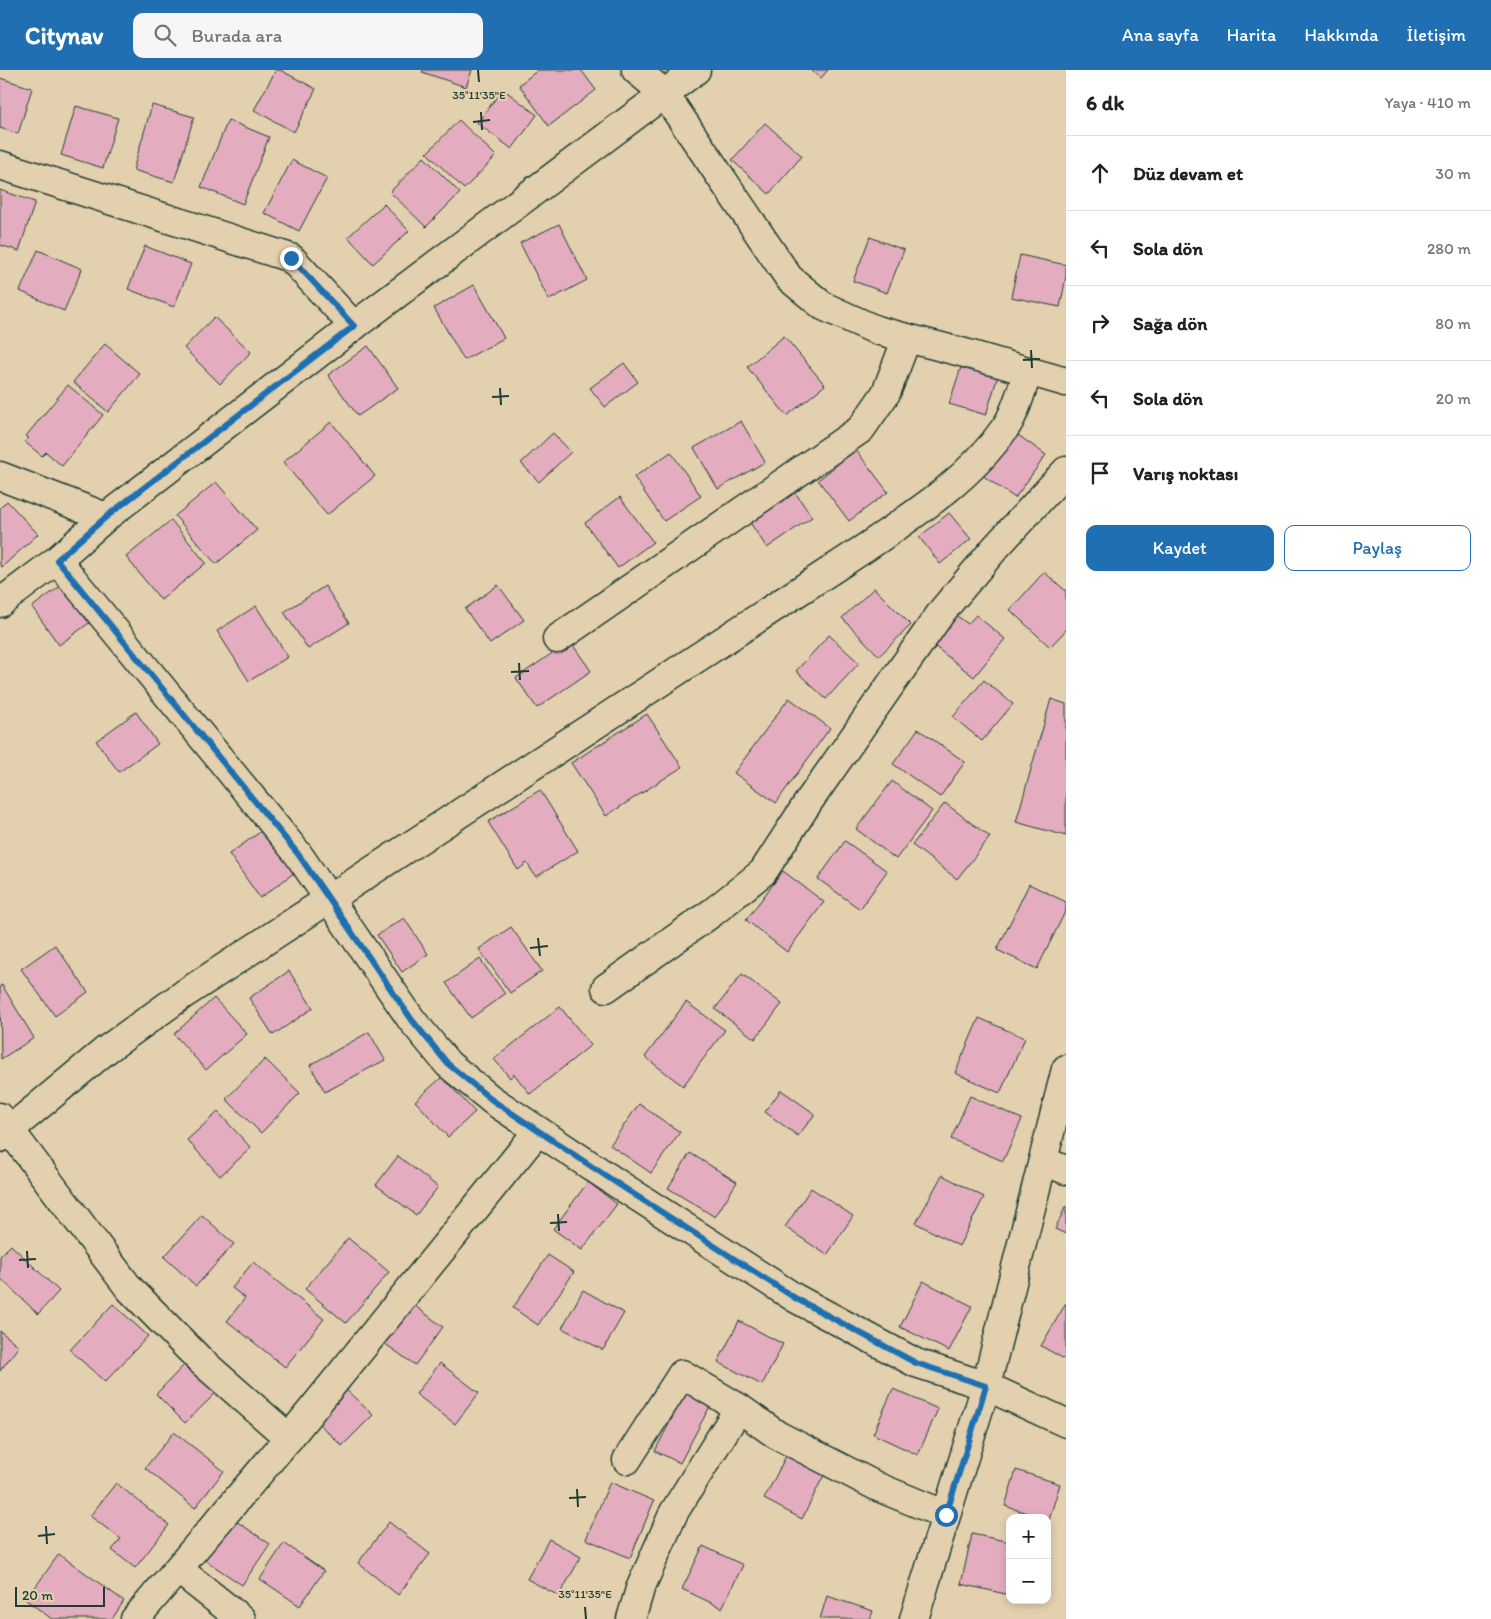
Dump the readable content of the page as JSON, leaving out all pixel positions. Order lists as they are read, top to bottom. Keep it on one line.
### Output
{"scale_bar":"20 m","page":{"header":"Citynav","search":"Burada ara","nav":["Ana sayfa","Harita","Hakkında","İletişim"],"heading":["6 dk","Yaya · 410 m"],"list":[["Düz devam et","30 m"],["Sola dön","280 m"],["Sağa dön","80 m"],["Sola dön","20 m"],"Varış noktası"],"buttons":["Kaydet","Paylaş"],"map_buttons":["+","−"],"scale":"20 m"},"coordinates":["35°11'35\"E"]}
